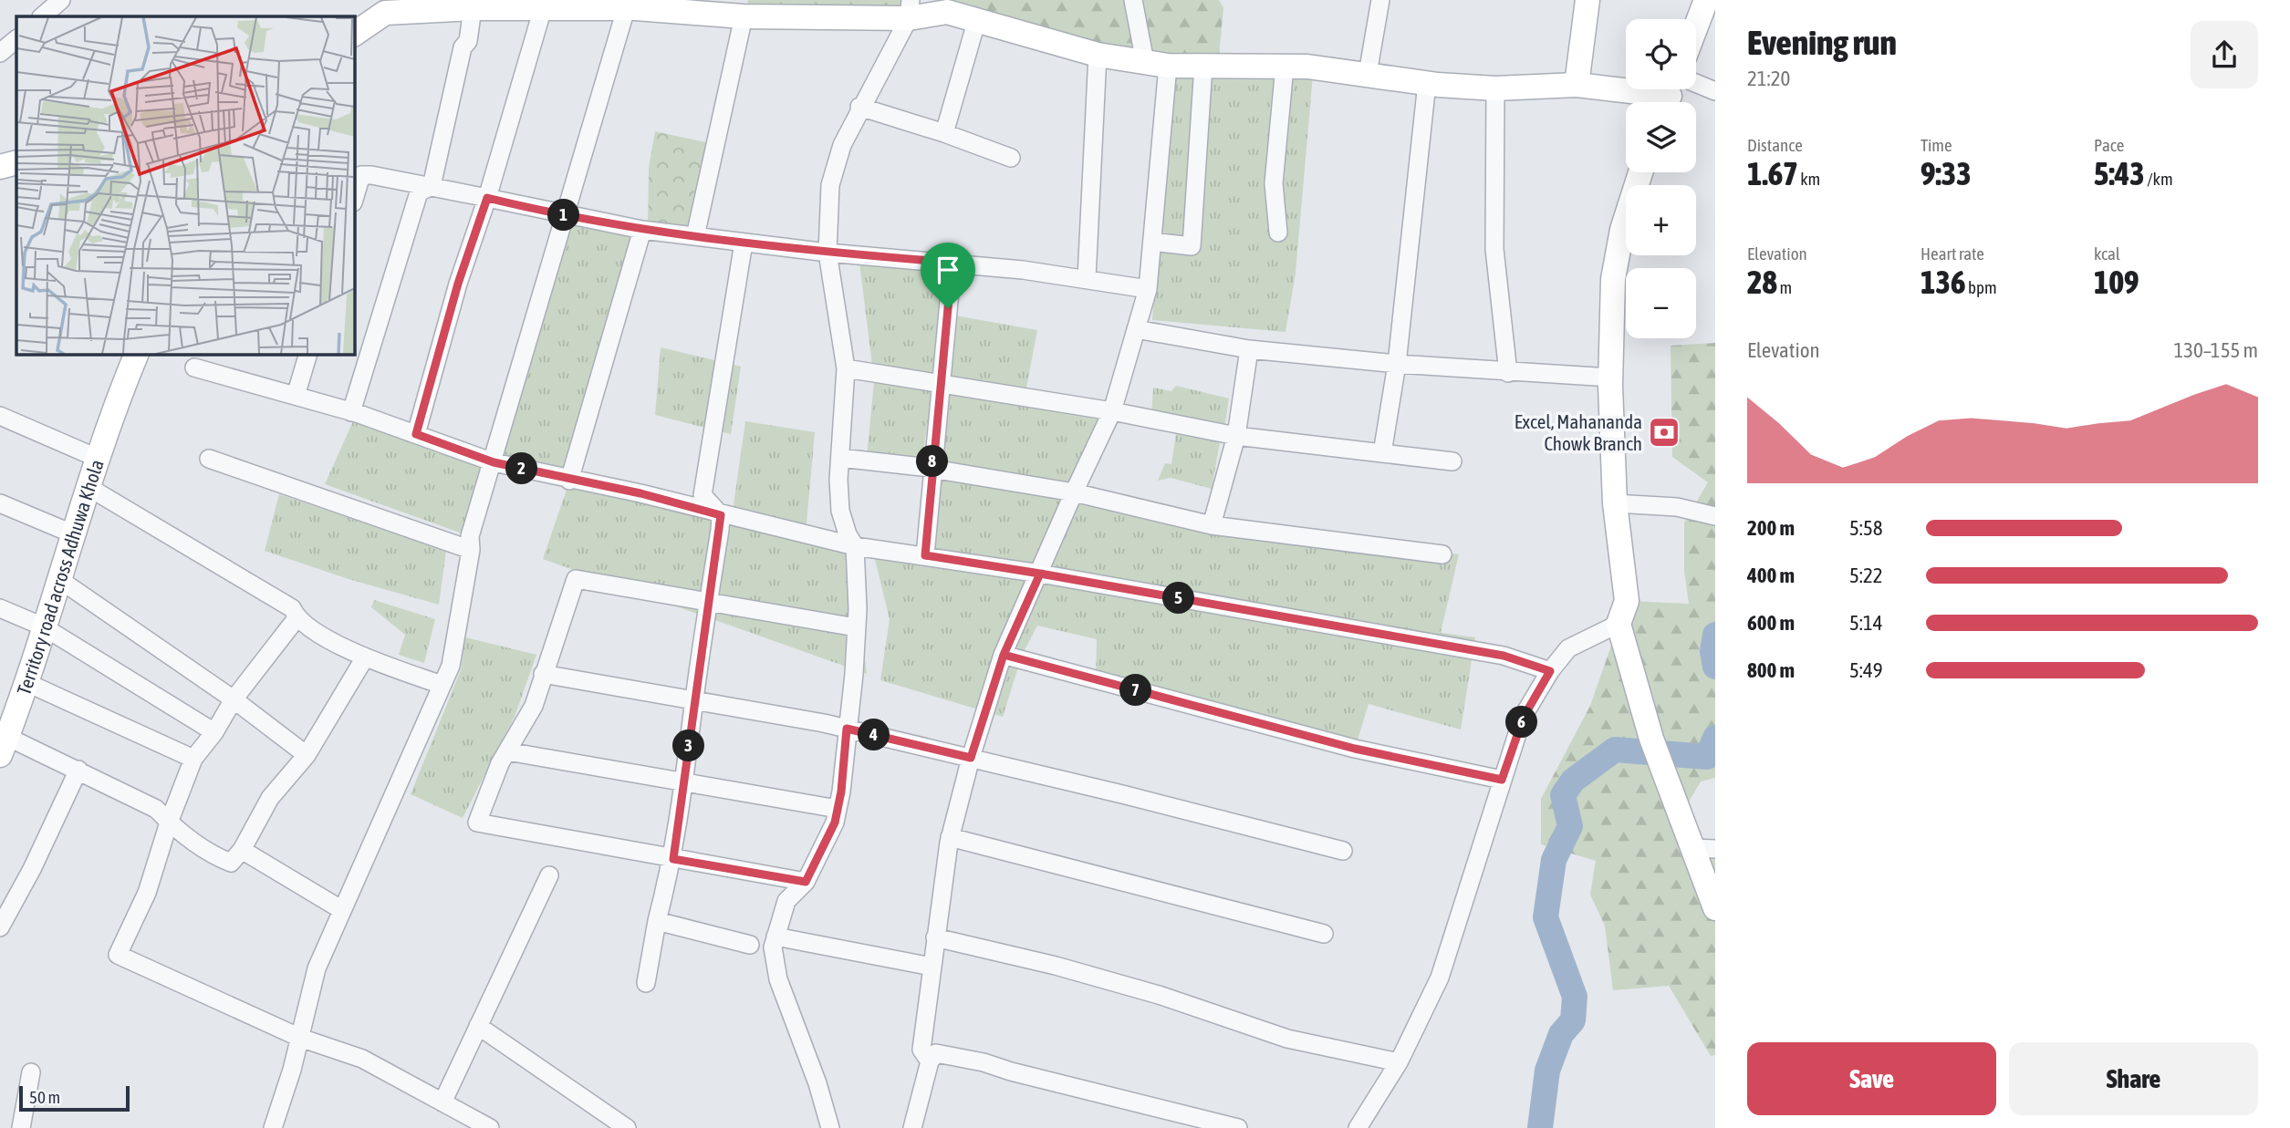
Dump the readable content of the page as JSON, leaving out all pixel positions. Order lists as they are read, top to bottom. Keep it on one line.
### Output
{"streets":{"street":["Territory road across Adhuwa Khola"]},"places":{"bank":["Excel, Mahananda Chowk Branch"]},"scale_bar":"50 m","page":{"heading":["Evening run","21:20"],"map_buttons":["+","−"],"stats":[["Distance","1.67 km"],["Time","9:33"],["Pace","5:43 /km"],["Elevation","28 m"],["Heart rate","136 bpm"],["kcal","109"]],"pins":["1","8","2","5","7","6","4","3"],"chart":["Elevation","130–155 m"],"list":[{"name":"200 m","note":"5:58"},{"name":"400 m","note":"5:22"},{"name":"600 m","note":"5:14"},{"name":"800 m","note":"5:49"}],"buttons":["Save","Share"],"scale":"50 m"}}
